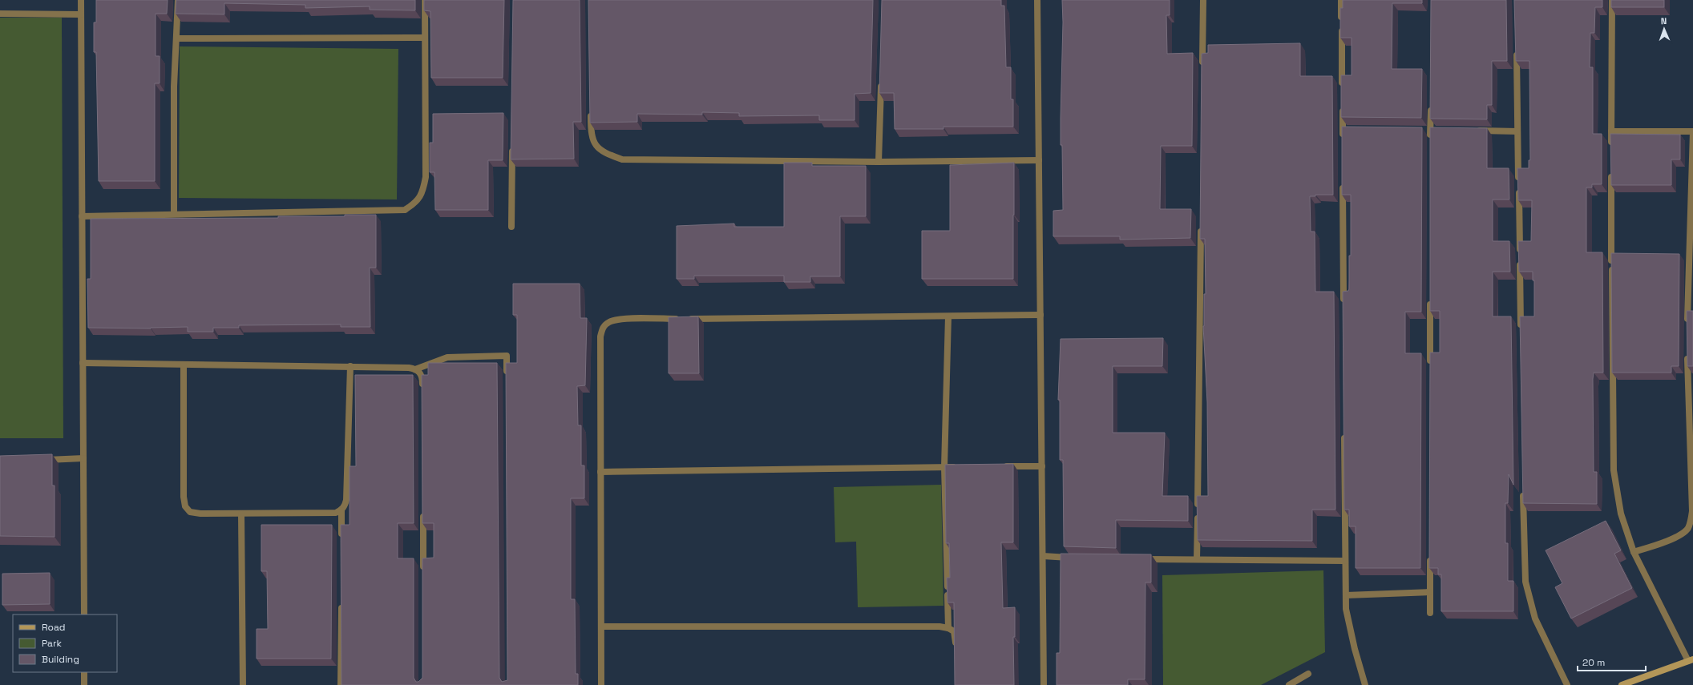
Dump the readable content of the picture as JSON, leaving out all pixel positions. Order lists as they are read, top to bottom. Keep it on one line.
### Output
{"legend":["Road","Park","Building"],"scale_bar":"20 m","north":"top"}
